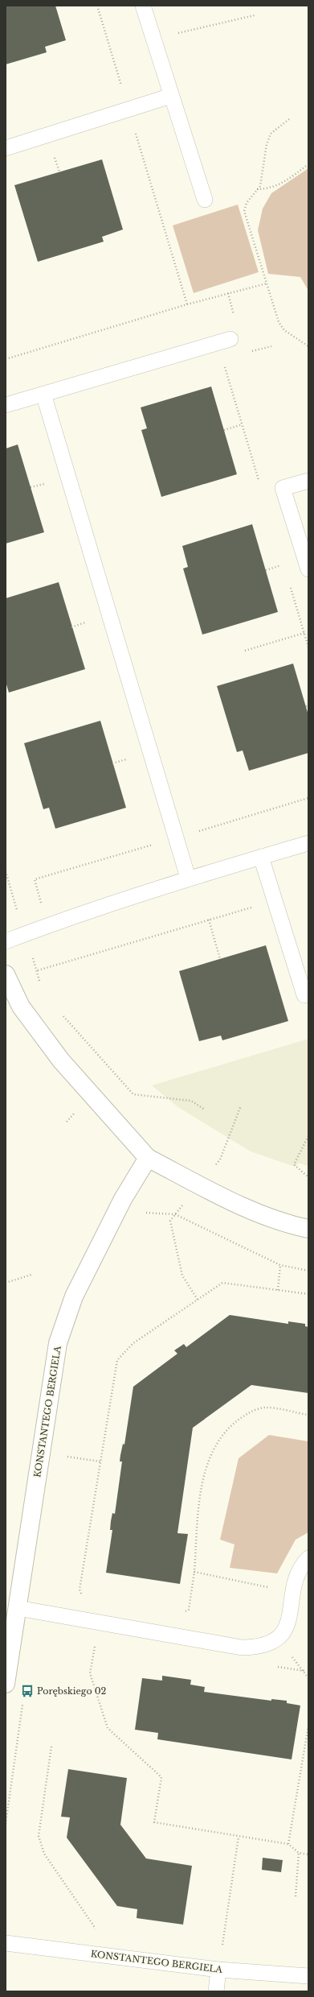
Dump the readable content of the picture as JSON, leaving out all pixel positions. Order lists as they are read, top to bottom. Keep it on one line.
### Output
{"streets":{"street":["KONSTANTEGO BERGIELA"]},"places":{"bus stop":["Porębskiego 02"]}}
